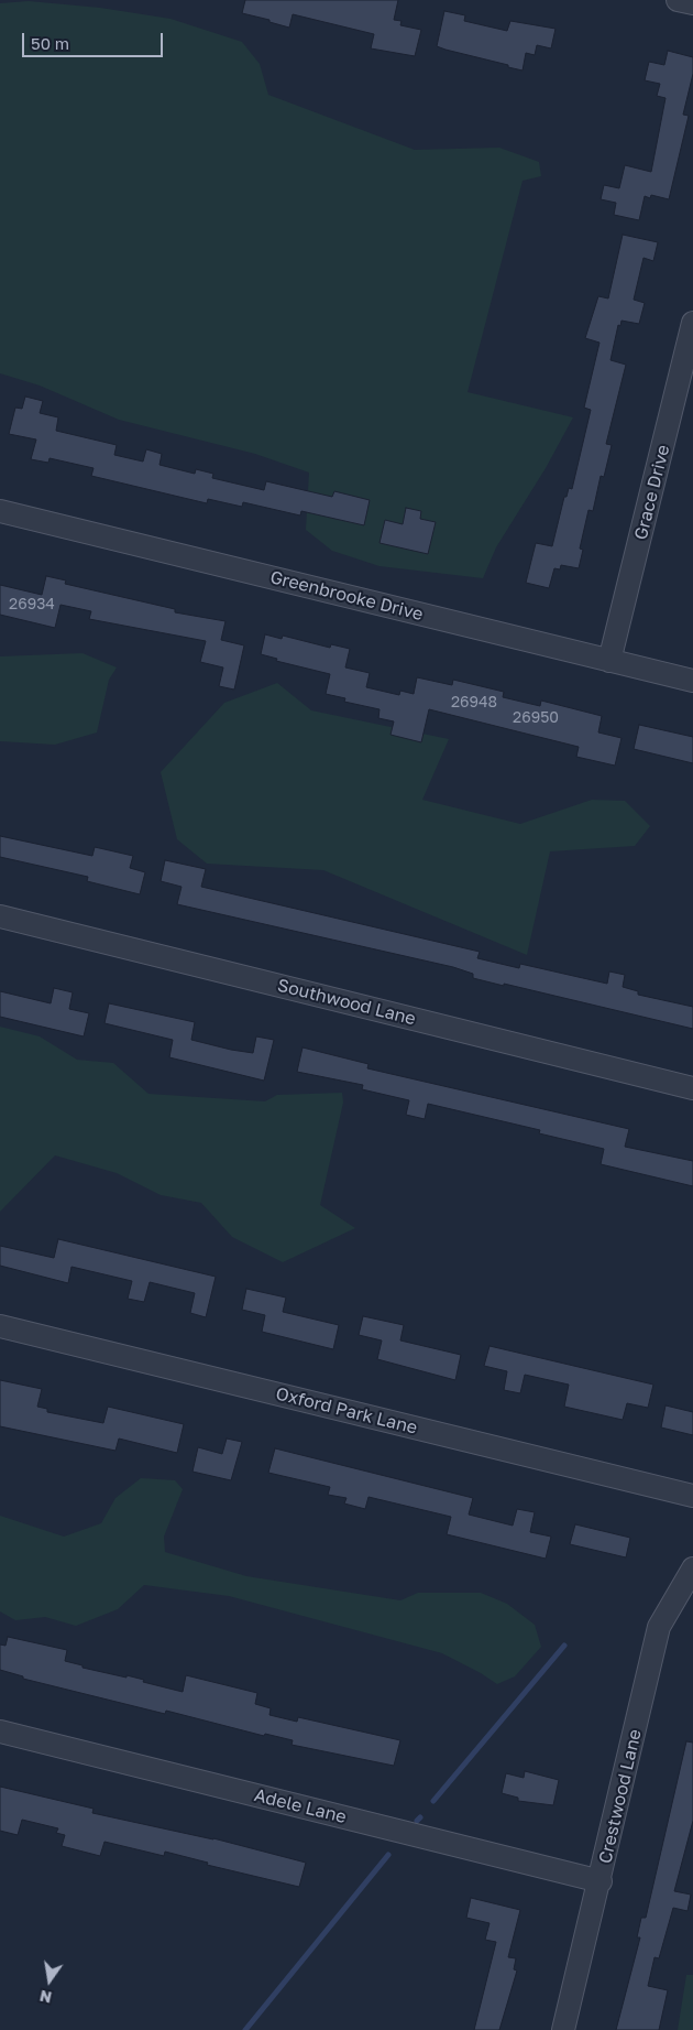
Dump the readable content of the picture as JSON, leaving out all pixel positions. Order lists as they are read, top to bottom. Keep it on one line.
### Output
{"streets":{"street":["Grace Drive","Greenbrooke Drive","Southwood Lane","Oxford Park Lane","Crestwood Lane","Adele Lane"]},"crossings":[["Grace Drive","Greenbrooke Drive"],["Crestwood Lane","Adele Lane"]],"house_numbers":["26934","26948","26950"],"scale_bar":"50 m","north":"bottom"}
